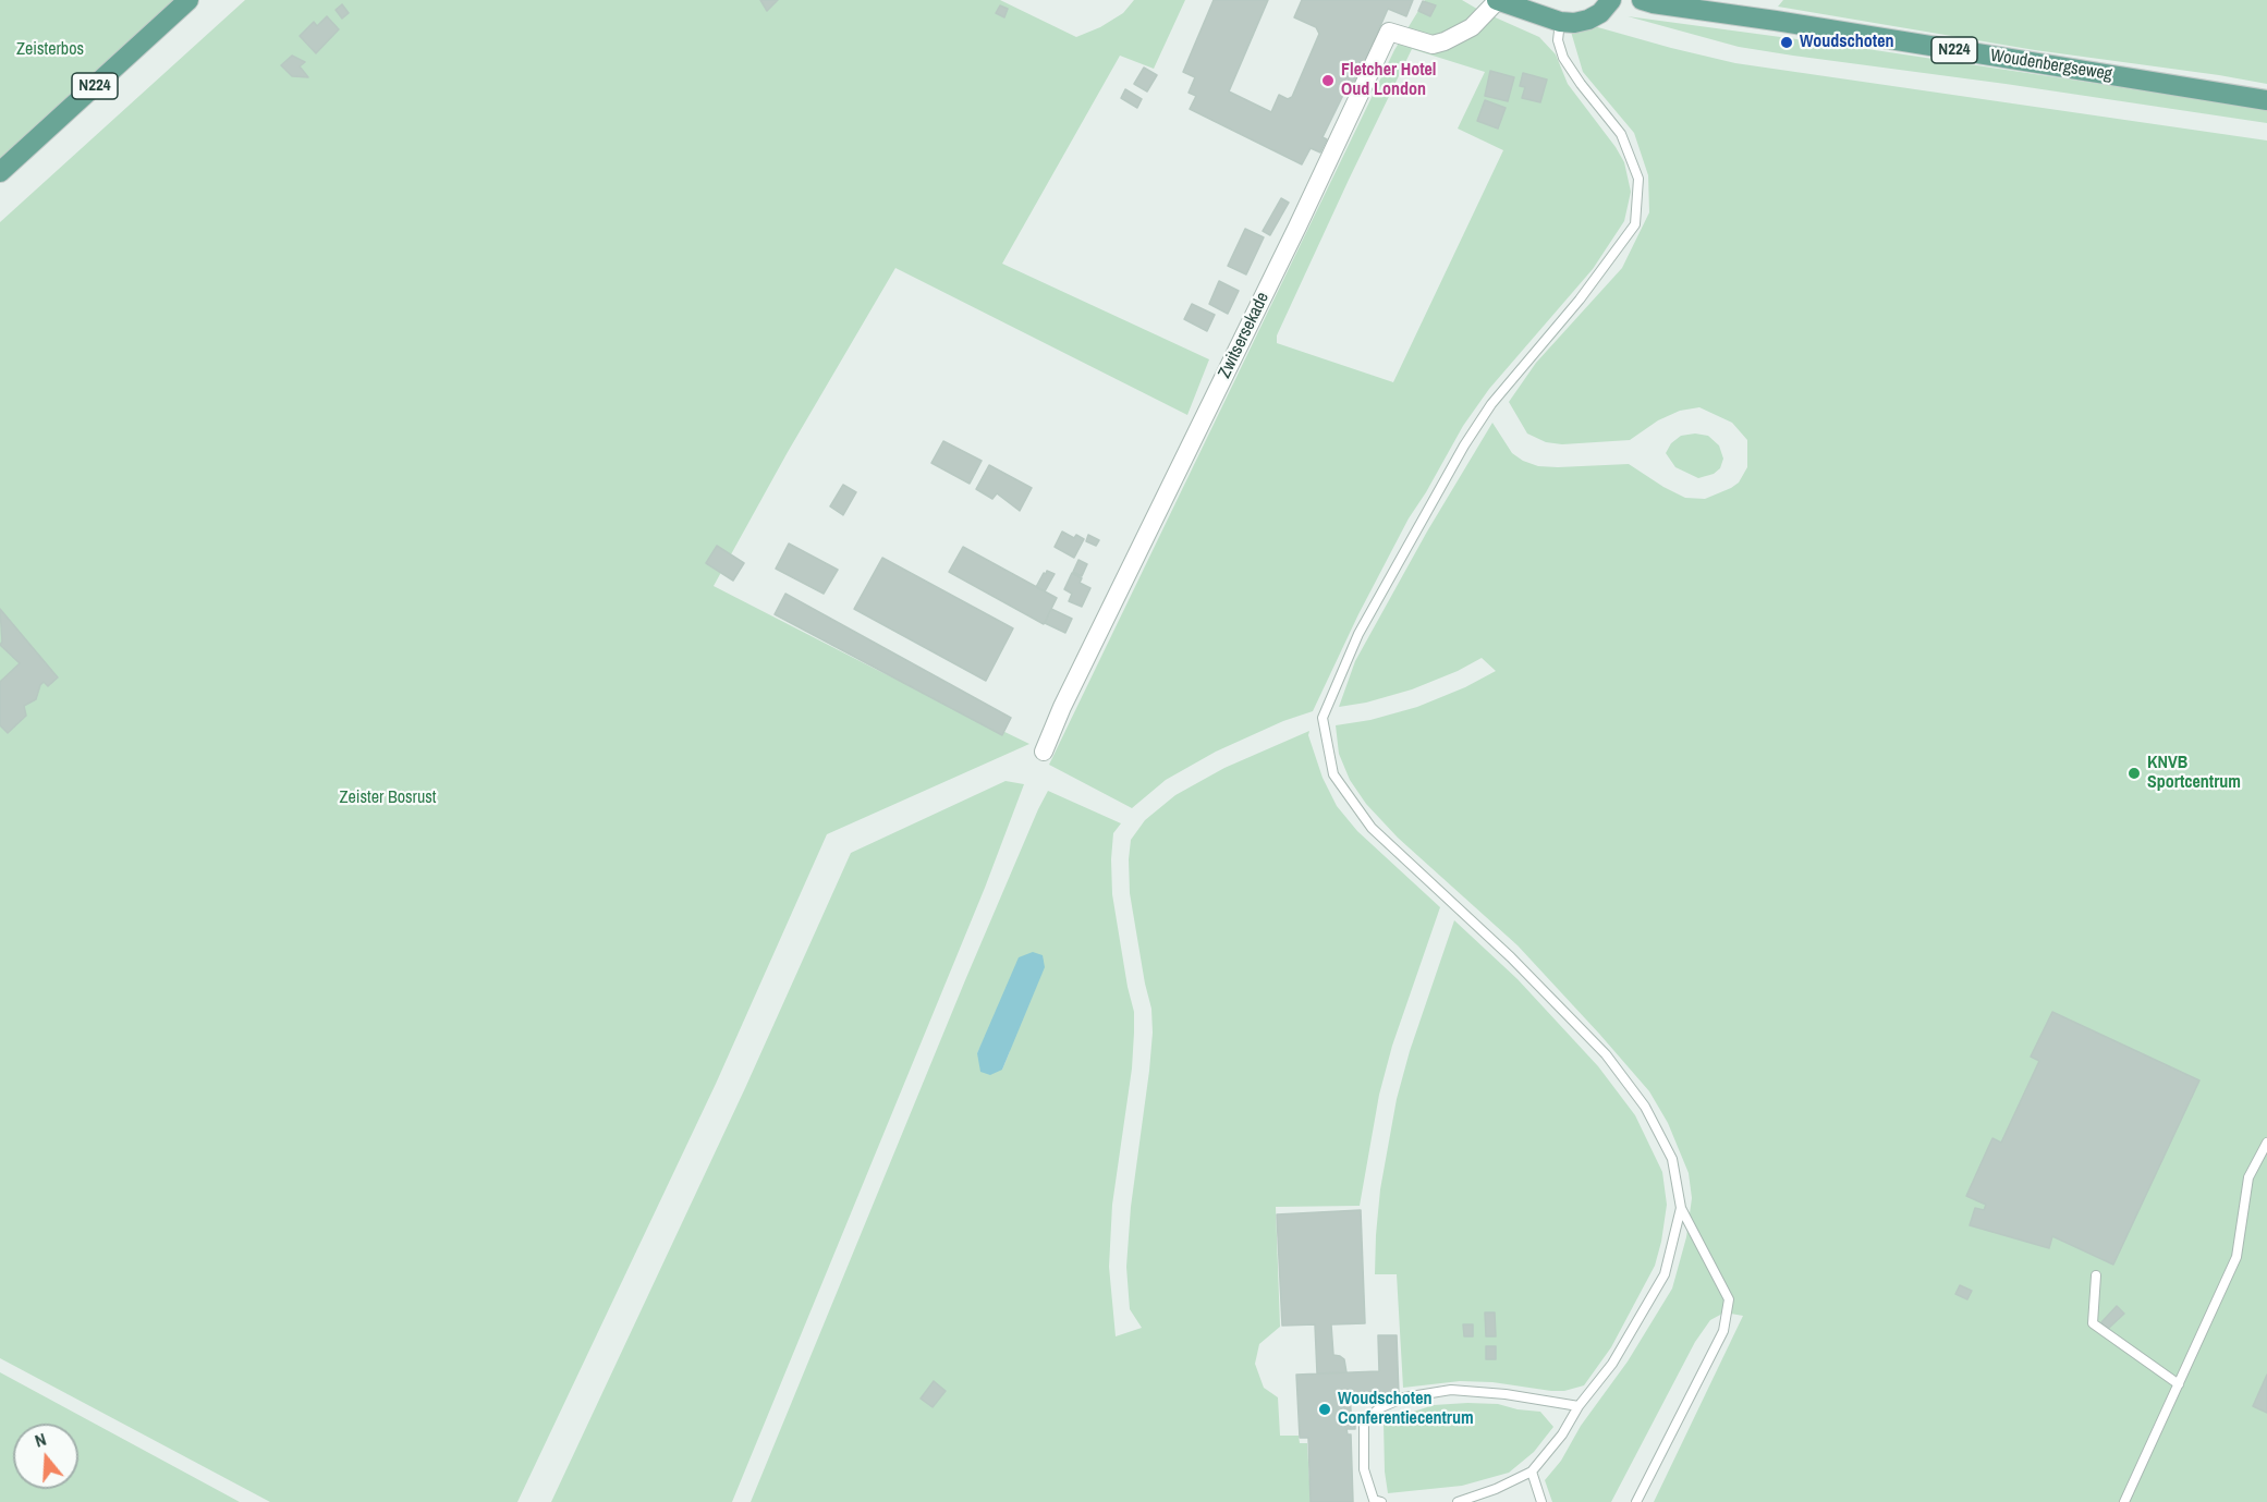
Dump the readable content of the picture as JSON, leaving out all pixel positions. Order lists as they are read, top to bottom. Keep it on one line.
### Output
{"streets":{"main road":["N224","Woudenbergseweg"],"street":["Zwitsersekade"]},"parks":["Zeisterbos","Zeister Bosrust"],"places":["Woudschoten","Fletcher Hotel Oud London","KNVB Sportcentrum","Woudschoten Conferentiecentrum"],"north":"top"}
